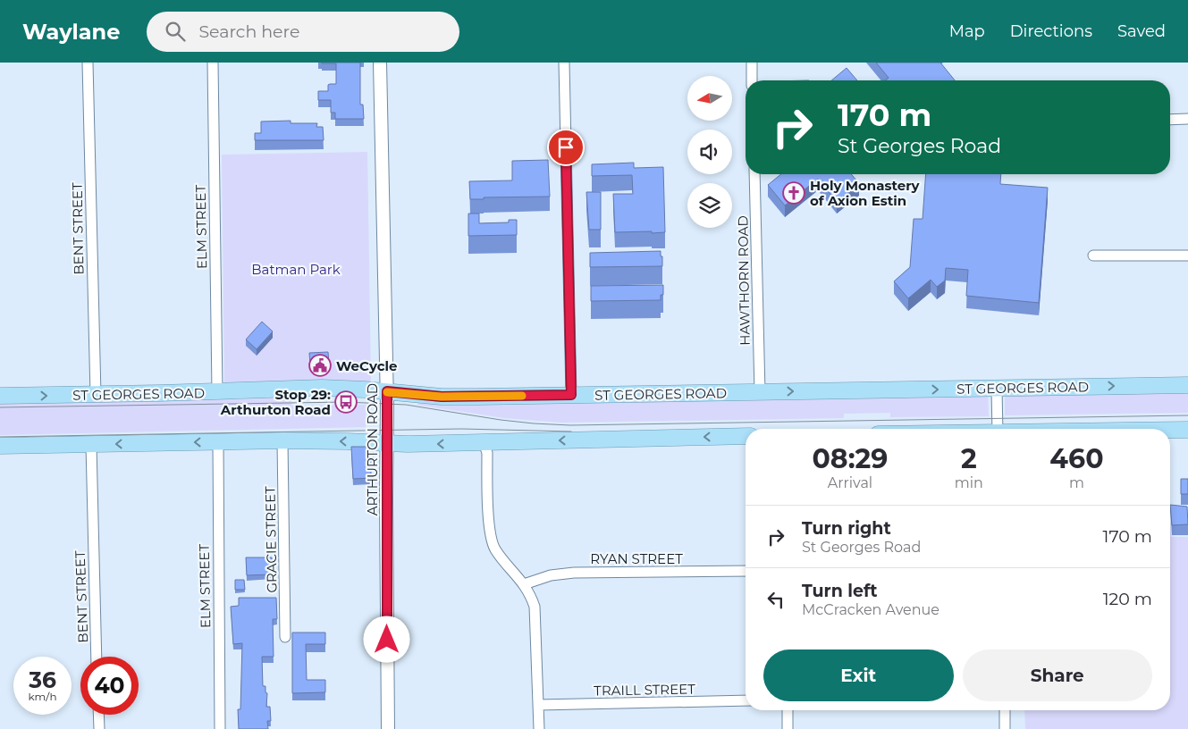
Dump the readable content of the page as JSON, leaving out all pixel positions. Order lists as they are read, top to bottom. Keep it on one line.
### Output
{"streets":{"highway":["ST GEORGES ROAD"],"street":["ELM STREET","BENT STREET","HAWTHORN ROAD","ARTHURTON ROAD","GRACIE STREET","RYAN STREET","TRAILL STREET"]},"crossings":[["ELM STREET","ST GEORGES ROAD"],["BENT STREET","ST GEORGES ROAD"],["HAWTHORN ROAD","ST GEORGES ROAD"],["ST GEORGES ROAD","ARTHURTON ROAD"]],"one_way":["ST GEORGES ROAD"],"parks":["Batman Park"],"places":{"church":["Holy Monastery of Axion Estin"],"public building":["WeCycle"],"bus stop":["Stop 29: Arthurton Road"]},"north":"left","page":{"header":"Waylane","search":"Search here","nav":["Map","Directions","Saved"],"turn":["170 m","St Georges Road"],"eta":["08:29","Arrival","2","min","460","m"],"list":[{"name":"Turn right","note":"St Georges Road","value":"170 m"},{"name":"Turn left","note":"McCracken Avenue","value":"120 m"}],"buttons":["Exit","Share"],"speed":"36 km/h","limit":"40"}}
